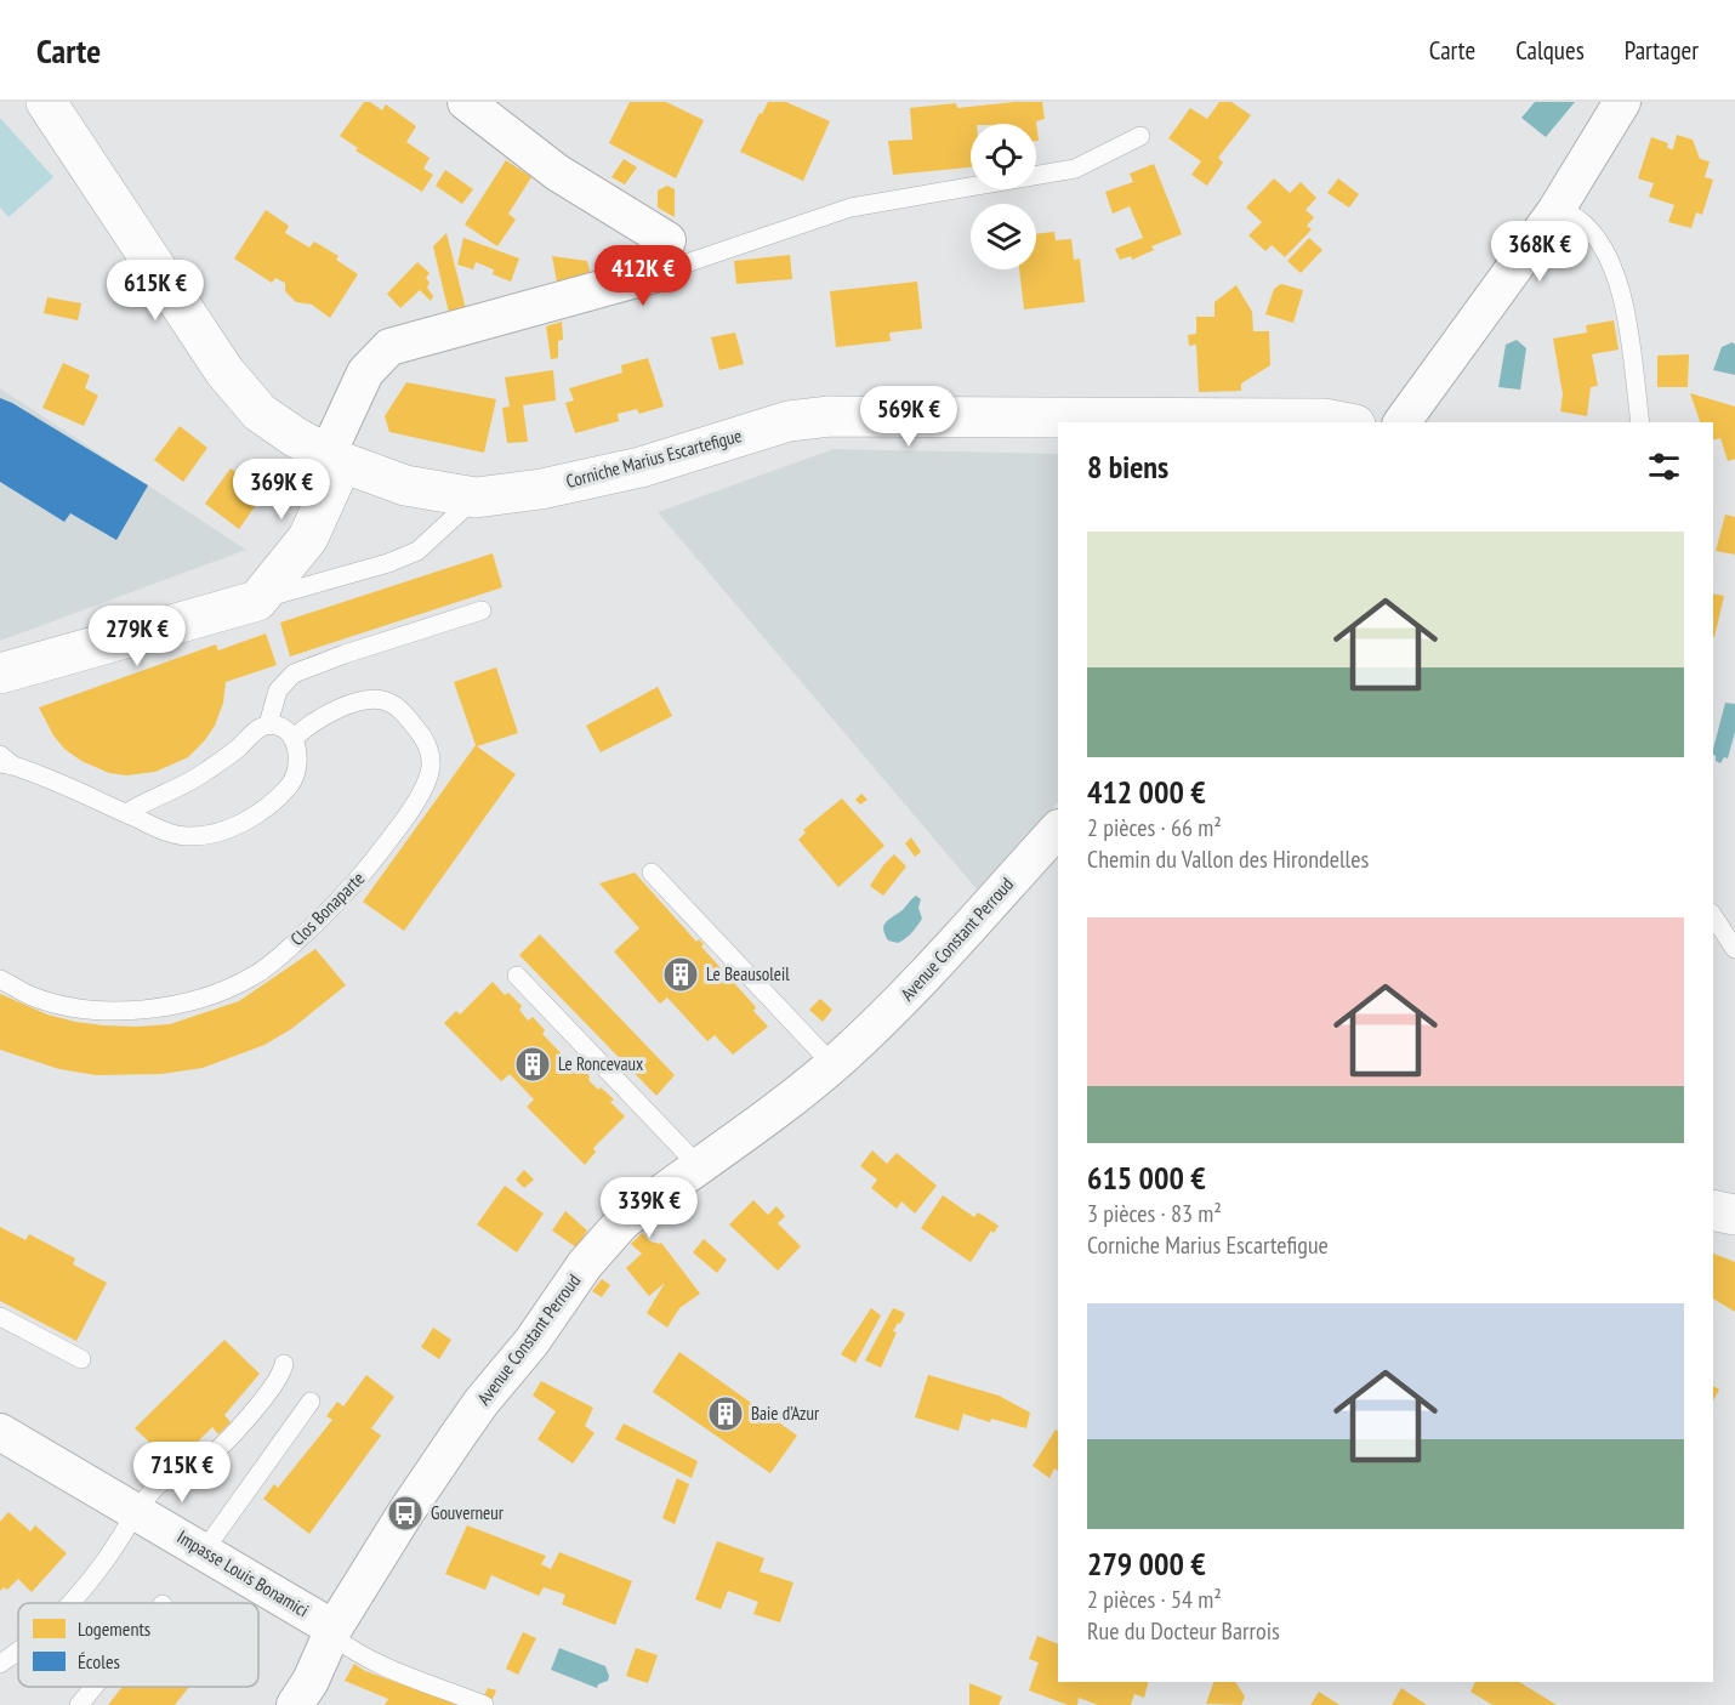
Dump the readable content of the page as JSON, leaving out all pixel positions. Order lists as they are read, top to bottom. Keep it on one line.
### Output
{"streets":{"main road":["Corniche Marius Escartefigue"],"street":["Avenue Constant Perroud","Impasse Louis Bonamici"],"lane":["Clos Bonaparte"]},"crossings":[["Avenue Constant Perroud","Impasse Louis Bonamici"]],"places":{"building":["Le Beausoleil","Le Roncevaux","Baie d’Azur"],"bus stop":["Gouverneur"]},"legend":["Logements","Écoles"],"page":{"header":"Carte","nav":["Carte","Calques","Partager"],"price":["368K €","412K €","615K €","569K €","369K €","279K €","339K €","715K €"],"heading":"8 biens","list":[{"name":"412 000 €","note":"2 pièces · 66 m² · Chemin du Vallon des Hirondelles"},{"name":"615 000 €","note":"3 pièces · 83 m² · Corniche Marius Escartefigue"},{"name":"279 000 €","note":"2 pièces · 54 m² · Rue du Docteur Barrois"}]}}
